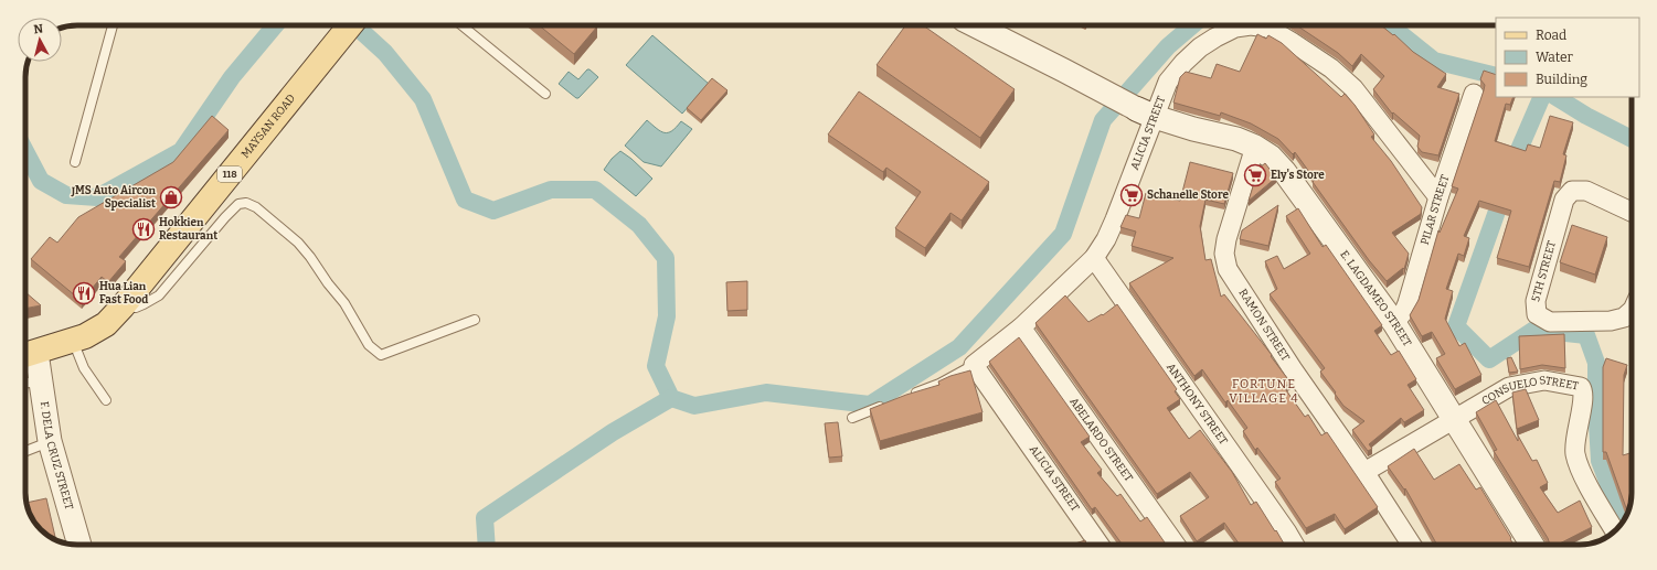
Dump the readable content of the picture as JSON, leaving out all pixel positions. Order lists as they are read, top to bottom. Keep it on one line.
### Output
{"streets":{"main road":["MAYSAN ROAD","118"],"street":["ALICIA STREET","PILAR STREET","5TH STREET","E. LAGDAMEO STREET","RAMON STREET","CONSUELO STREET","ANTHONY STREET","ABELARDO STREET","F. DELA CRUZ STREET"]},"crossings":[["MAYSAN ROAD","F. DELA CRUZ STREET"],["ALICIA STREET","PILAR STREET"],["ALICIA STREET","E. LAGDAMEO STREET"],["ALICIA STREET","ANTHONY STREET"],["ALICIA STREET","ABELARDO STREET"],["PILAR STREET","E. LAGDAMEO STREET"],["E. LAGDAMEO STREET","RAMON STREET"],["E. LAGDAMEO STREET","CONSUELO STREET"],["RAMON STREET","CONSUELO STREET"]],"districts":["FORTUNE VILLAGE 4"],"places":{"supermarket":["Ely's Store","Schanelle Store"],"shop":["JMS Auto Aircon Specialist"],"restaurant":["Hokkien Restaurant","Hua Lian Fast Food"]},"legend":["Road","Water","Building"],"north":"top"}
